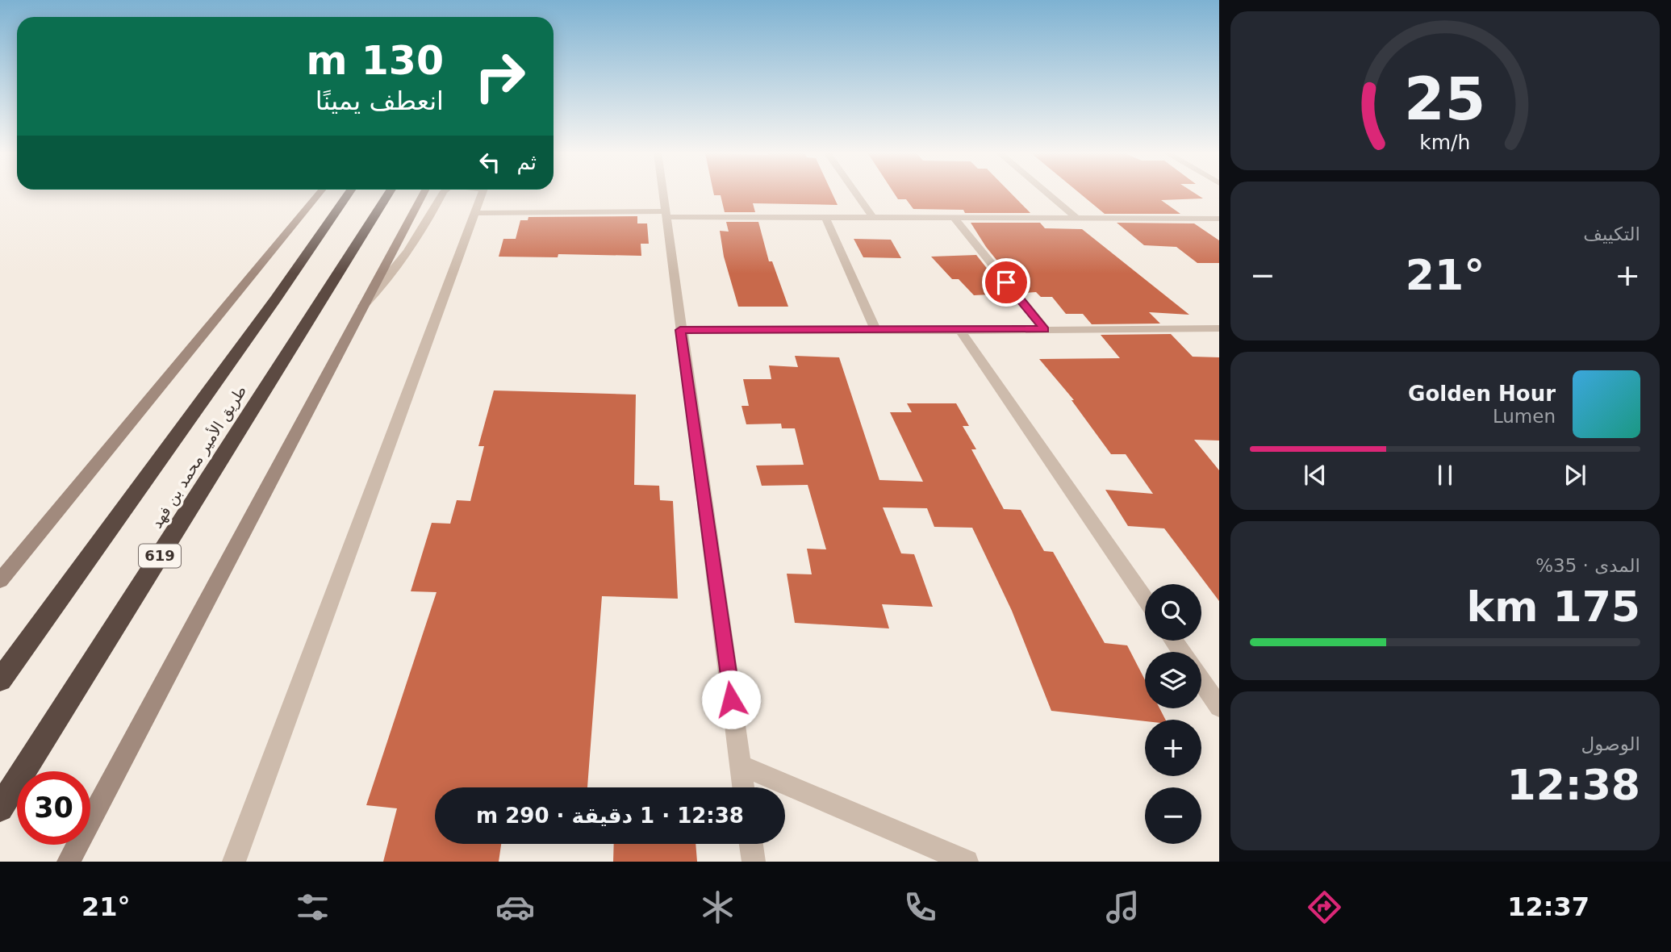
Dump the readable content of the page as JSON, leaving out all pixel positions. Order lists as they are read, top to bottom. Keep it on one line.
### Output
{"streets":{"highway":["طريق الأمير محمد بن فهد","619"]},"page":{"turn":["130 m","انعطف يمينًا"],"then":"ثم","tile":["التكييف",["المدى · 35%","175 km"],["الوصول","12:38"]],"heat":["−","21°","+"],"song":["Golden Hour","Lumen"],"map_buttons":["+","−"],"limit":"30","trip":"12:38 · 1 دقيقة · 290 m","tabs":["12:37","21°"],"gauge":["25","km/h"]}}
